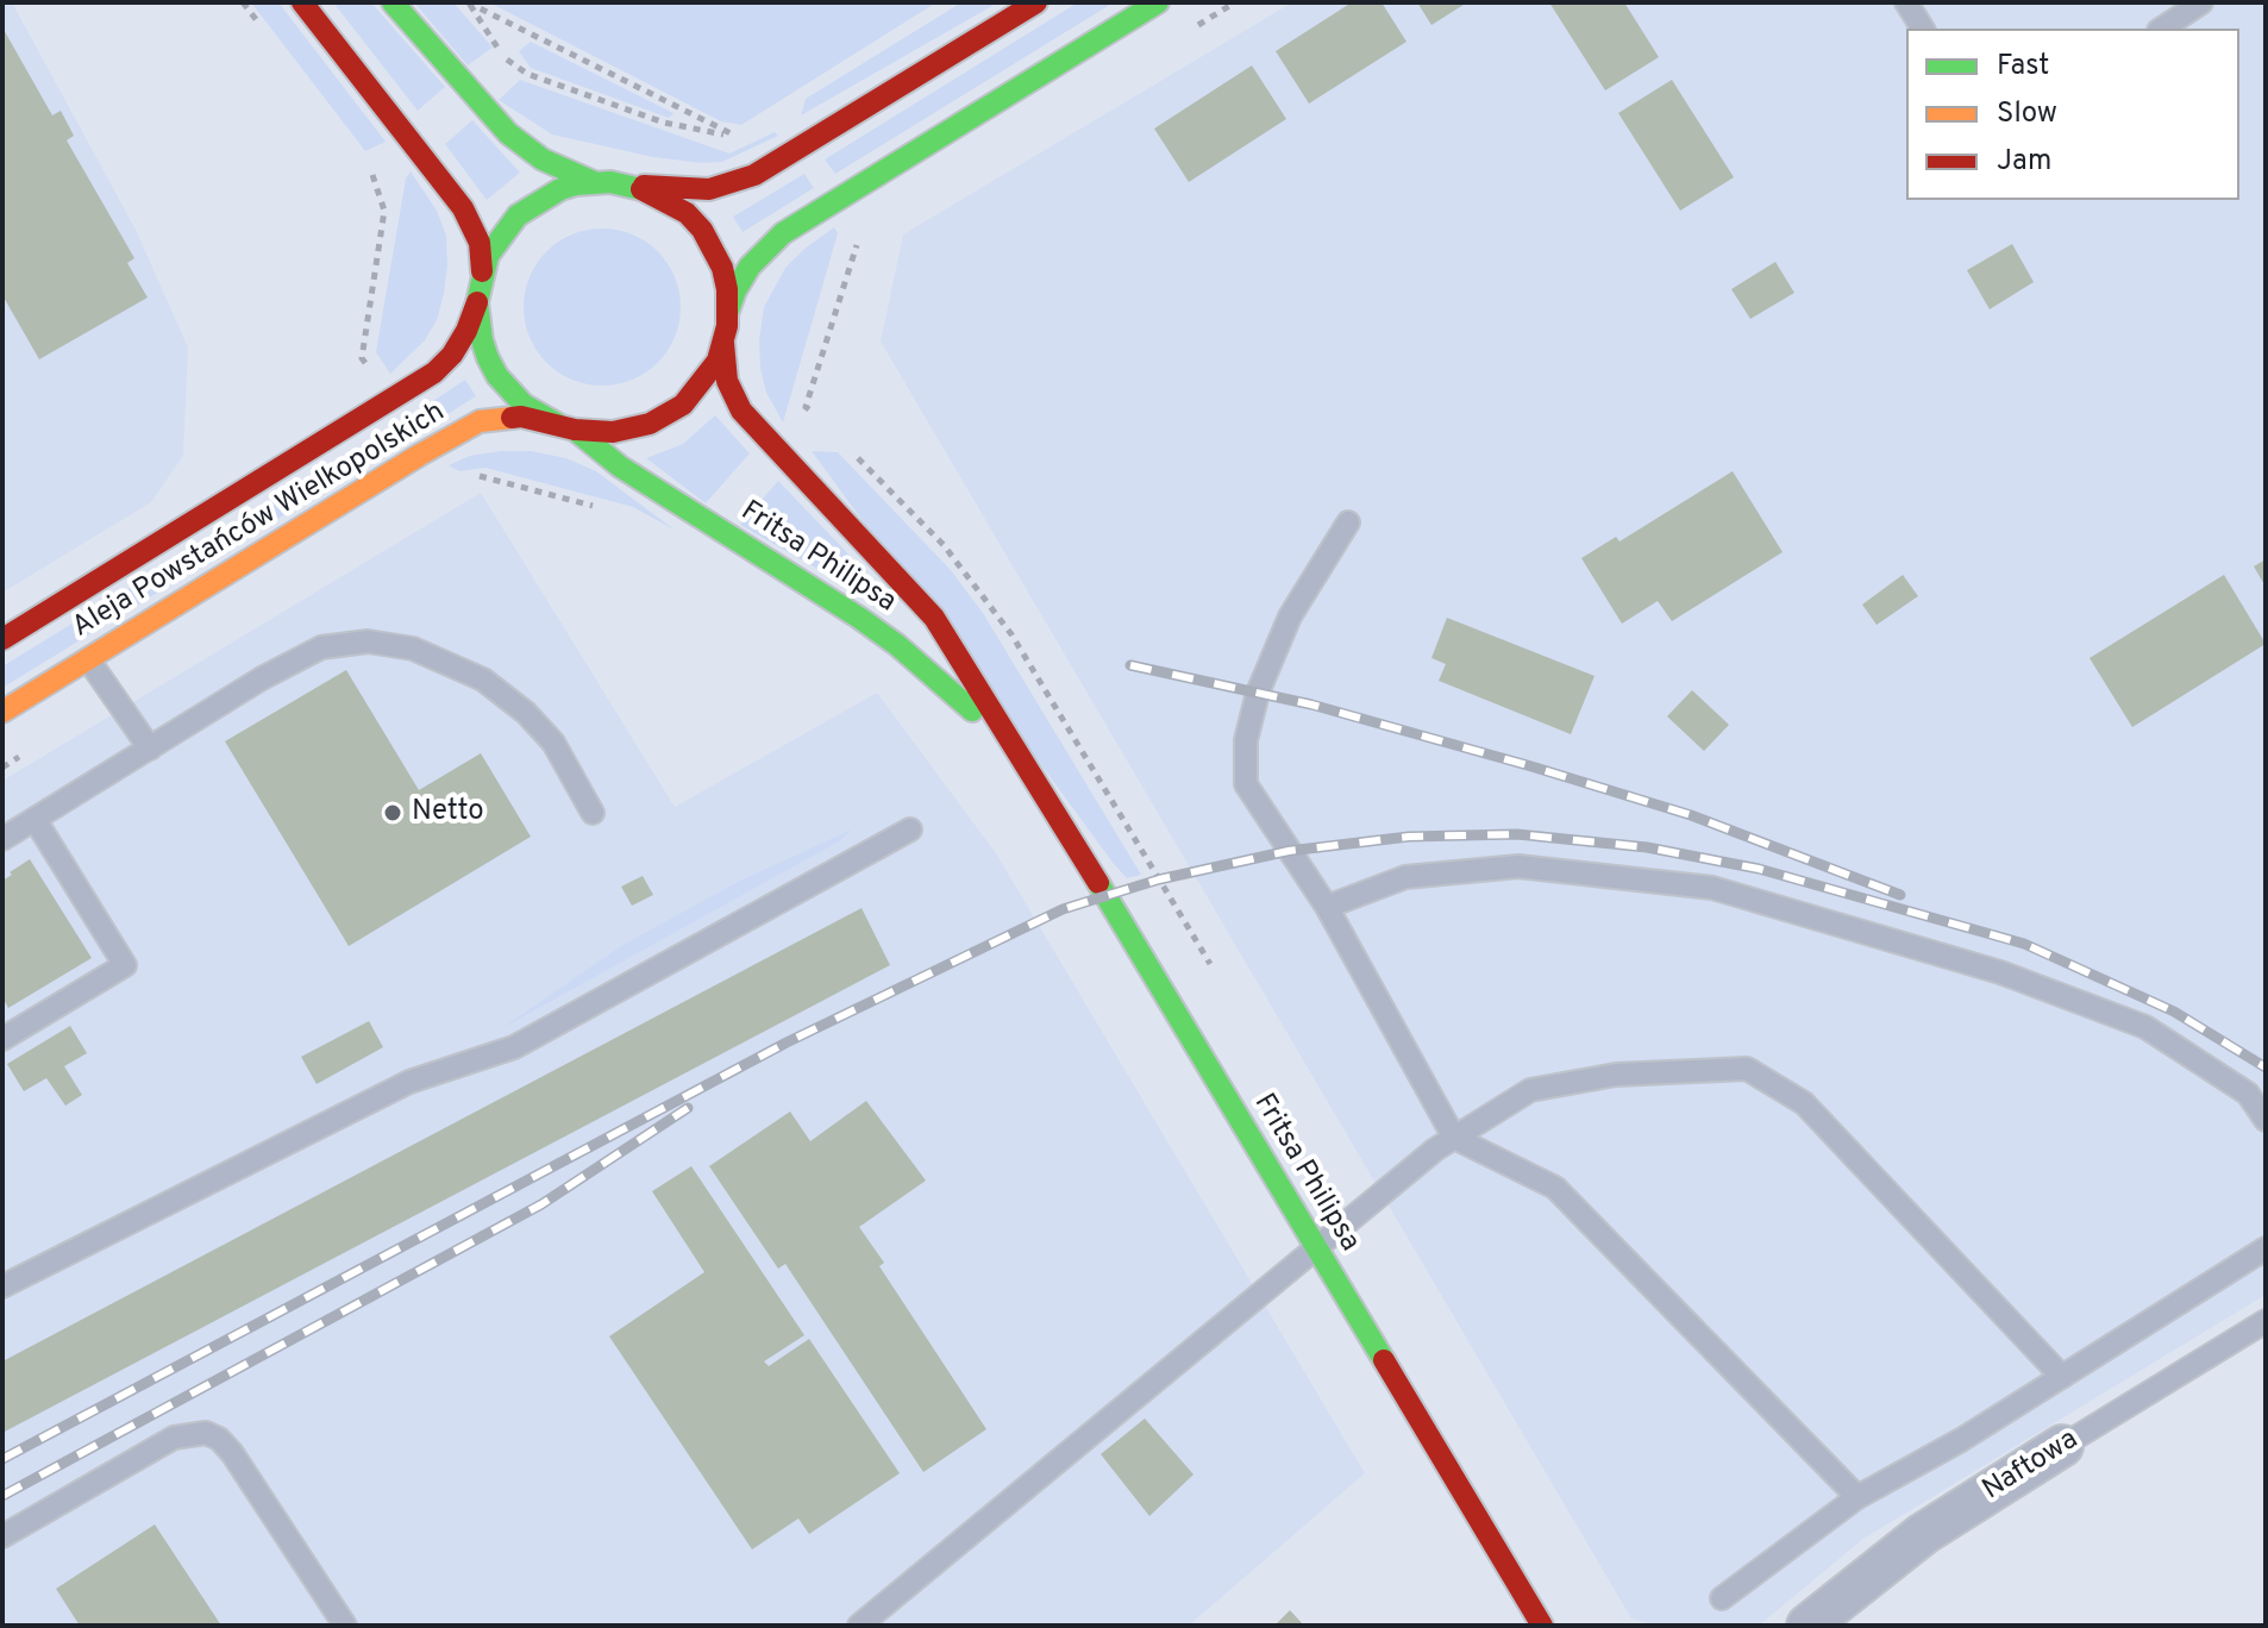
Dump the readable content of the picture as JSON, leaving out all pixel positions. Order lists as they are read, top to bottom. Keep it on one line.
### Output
{"streets":{"main road":["Aleja Powstańców Wielkopolskich","Fritsa Philipsa"],"street":["Naftowa"]},"crossings":[["Aleja Powstańców Wielkopolskich","Fritsa Philipsa"]],"places":["Netto"],"legend":["Fast","Slow","Jam"]}
